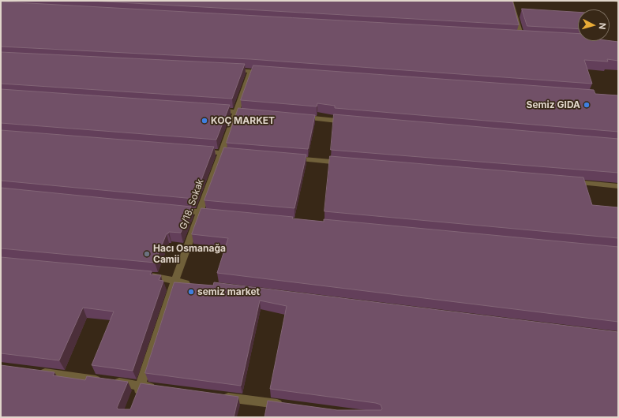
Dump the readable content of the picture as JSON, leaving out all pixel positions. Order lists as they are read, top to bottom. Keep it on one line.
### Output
{"streets":{"street":["G/18. Sokak"]},"places":["Semiz GIDA","KOÇ MARKET","Hacı Osmanağa Camii","semiz market"],"north":"right"}
